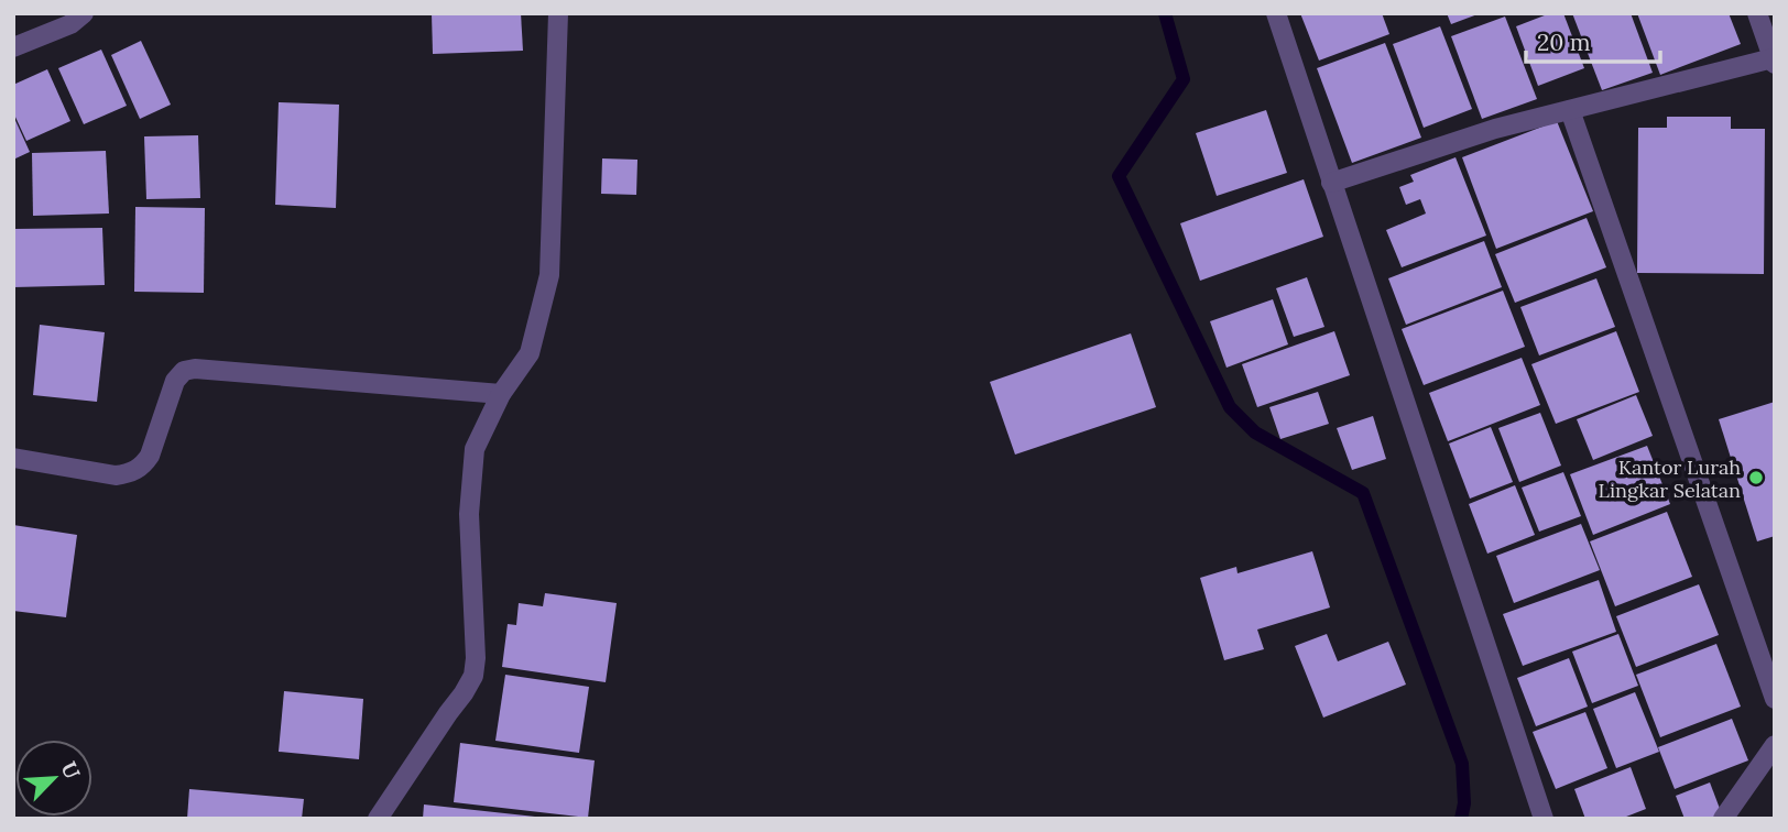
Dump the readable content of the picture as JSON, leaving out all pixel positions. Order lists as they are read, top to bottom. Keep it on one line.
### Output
{"places":["Kantor Lurah Lingkar Selatan"],"scale_bar":"20 m","north":"top right"}
